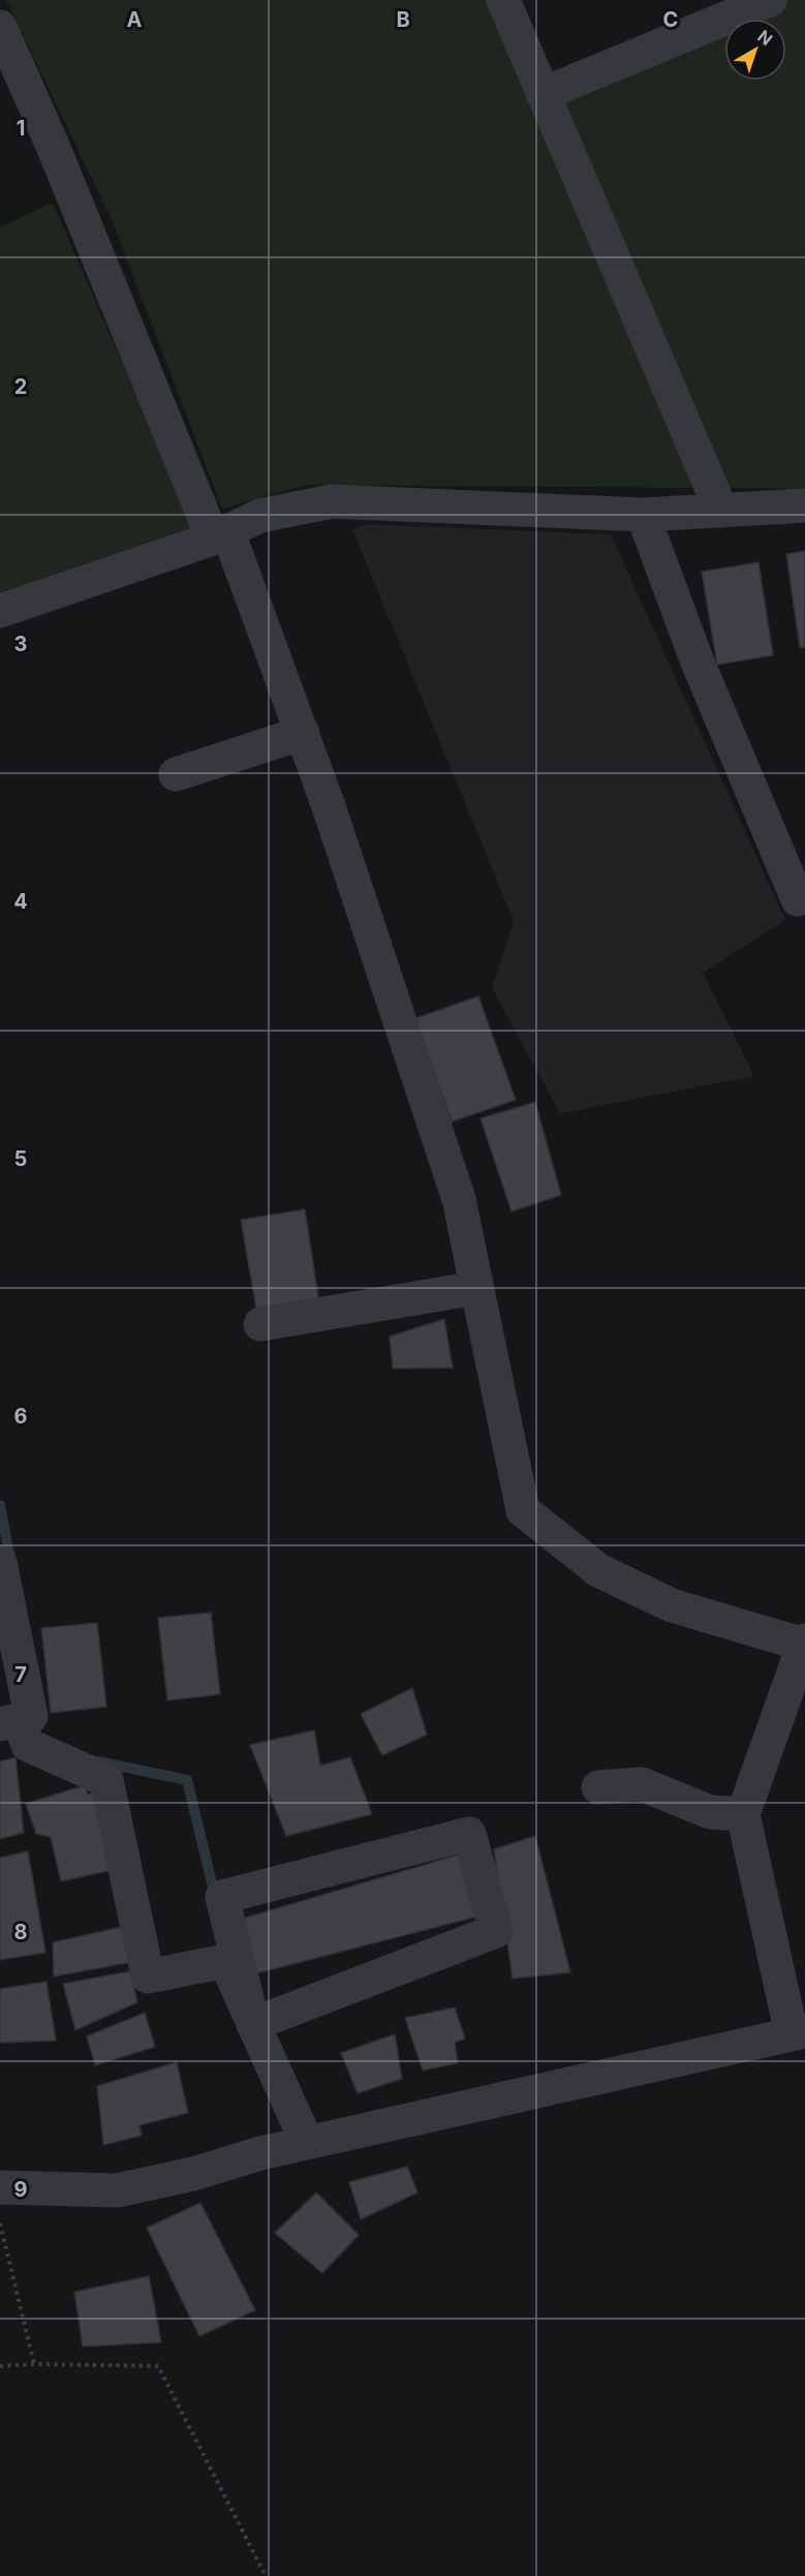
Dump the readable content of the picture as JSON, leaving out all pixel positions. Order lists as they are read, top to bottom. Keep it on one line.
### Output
{"north":"top right","grid":{"columns":["A","B","C"],"rows":["1","2","3","4","5","6","7","8","9"]}}
